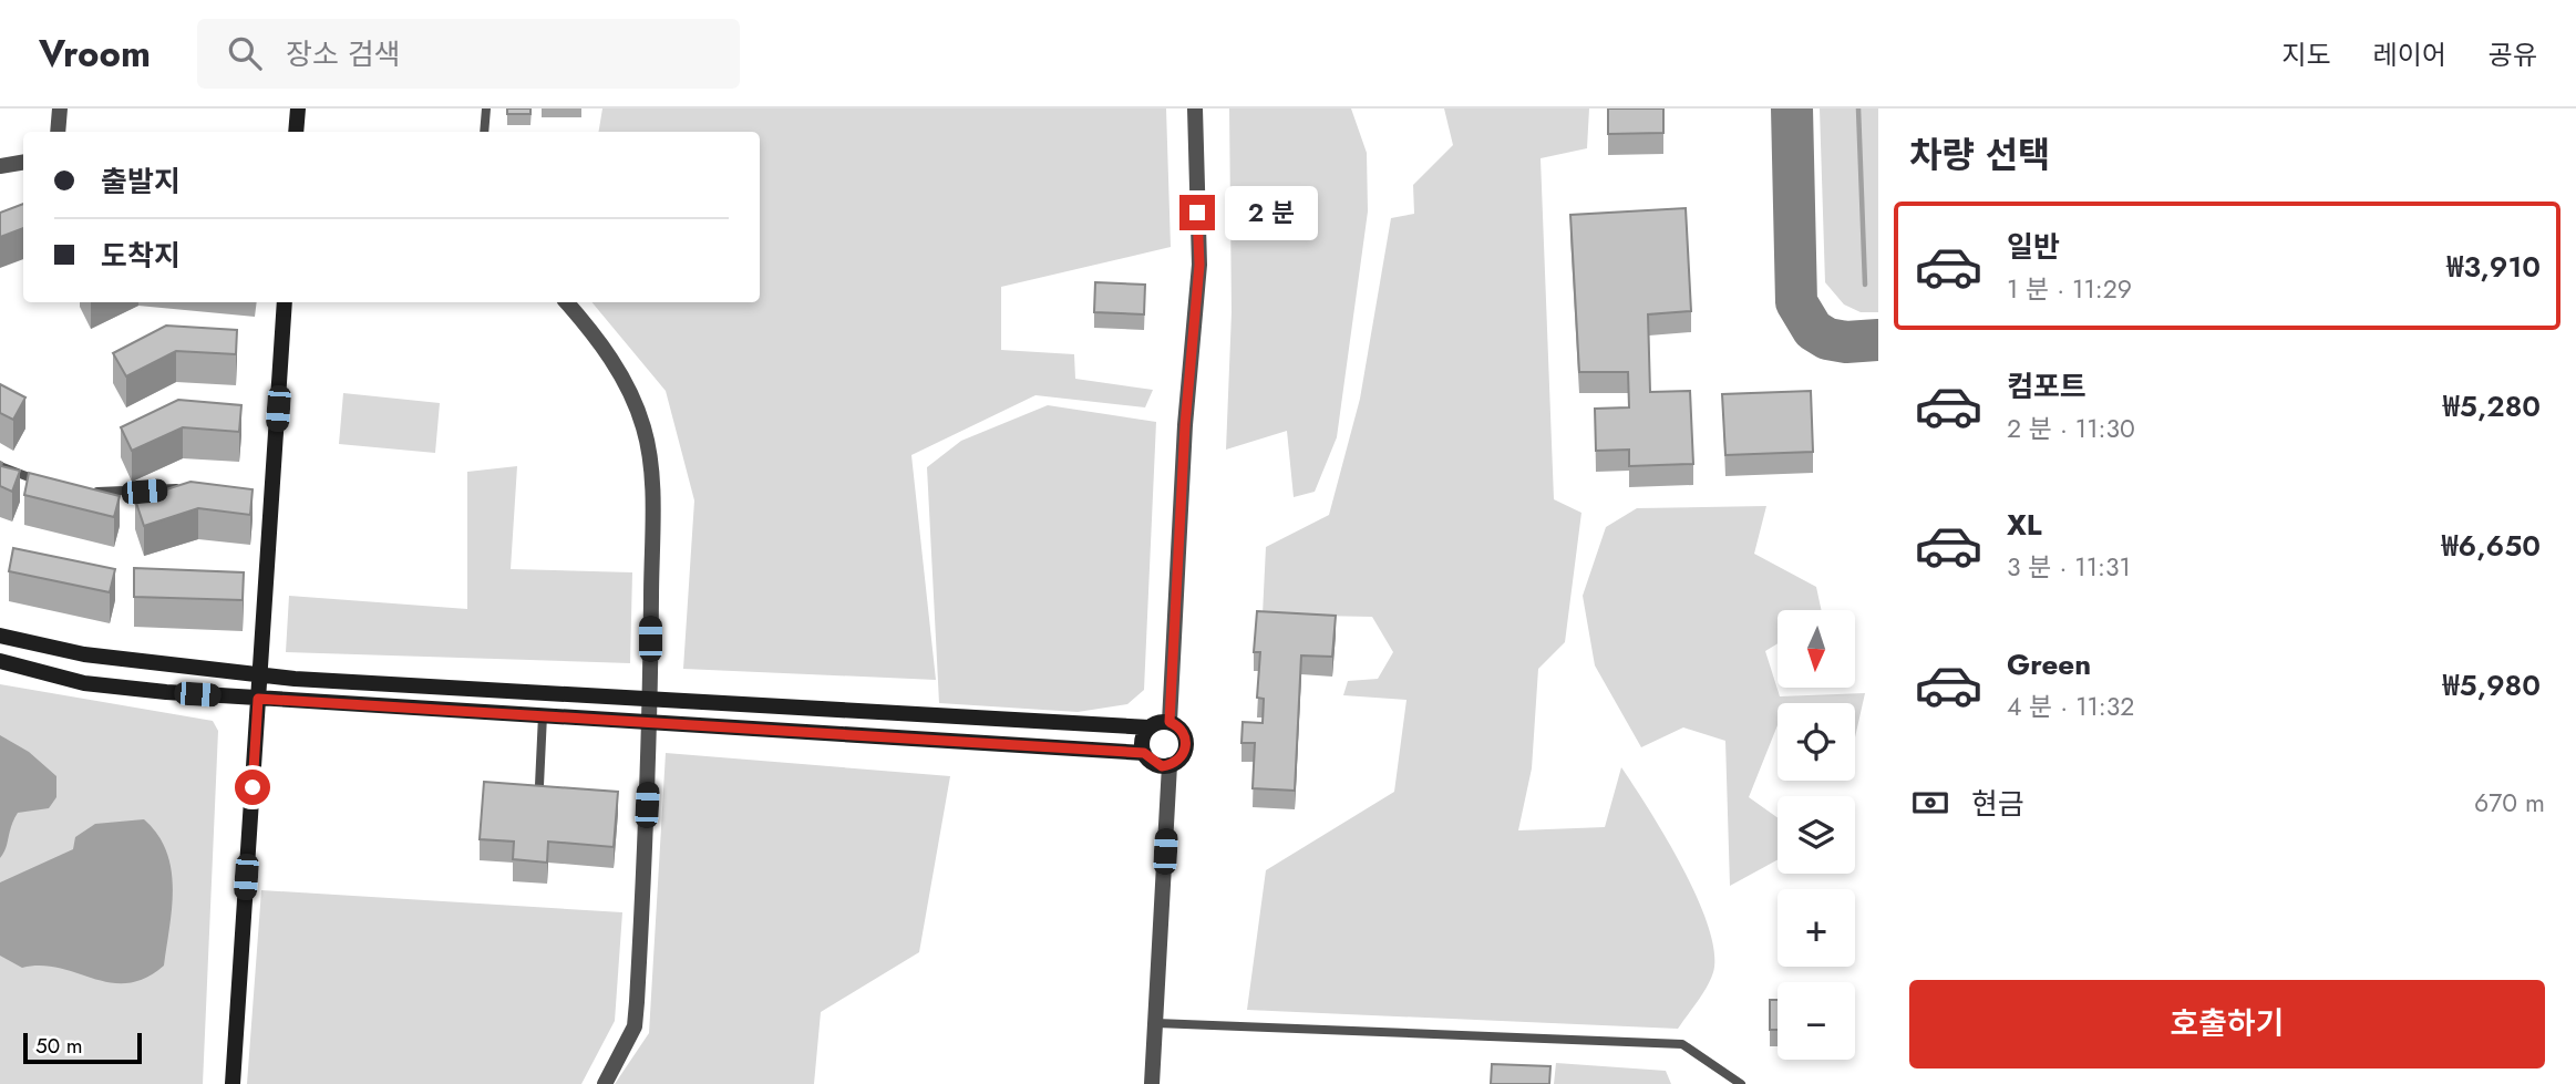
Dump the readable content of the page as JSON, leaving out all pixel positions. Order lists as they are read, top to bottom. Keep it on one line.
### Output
{"scale_bar":"50 m","north":"bottom","page":{"header":"Vroom","search":"장소 검색","nav":["지도","레이어","공유"],"heading":"차량 선택","banner":["출발지","도착지"],"bubble":"2 분","list":[{"name":"일반","note":"1 분 · 11:29","value":"₩3,910"},{"name":"컴포트","note":"2 분 · 11:30","value":"₩5,280"},{"name":"XL","note":"3 분 · 11:31","value":"₩6,650"},{"name":"Green","note":"4 분 · 11:32","value":"₩5,980"}],"map_buttons":["+","−"],"pay":["현금","670 m"],"buttons":"호출하기","scale":"50 m"}}
